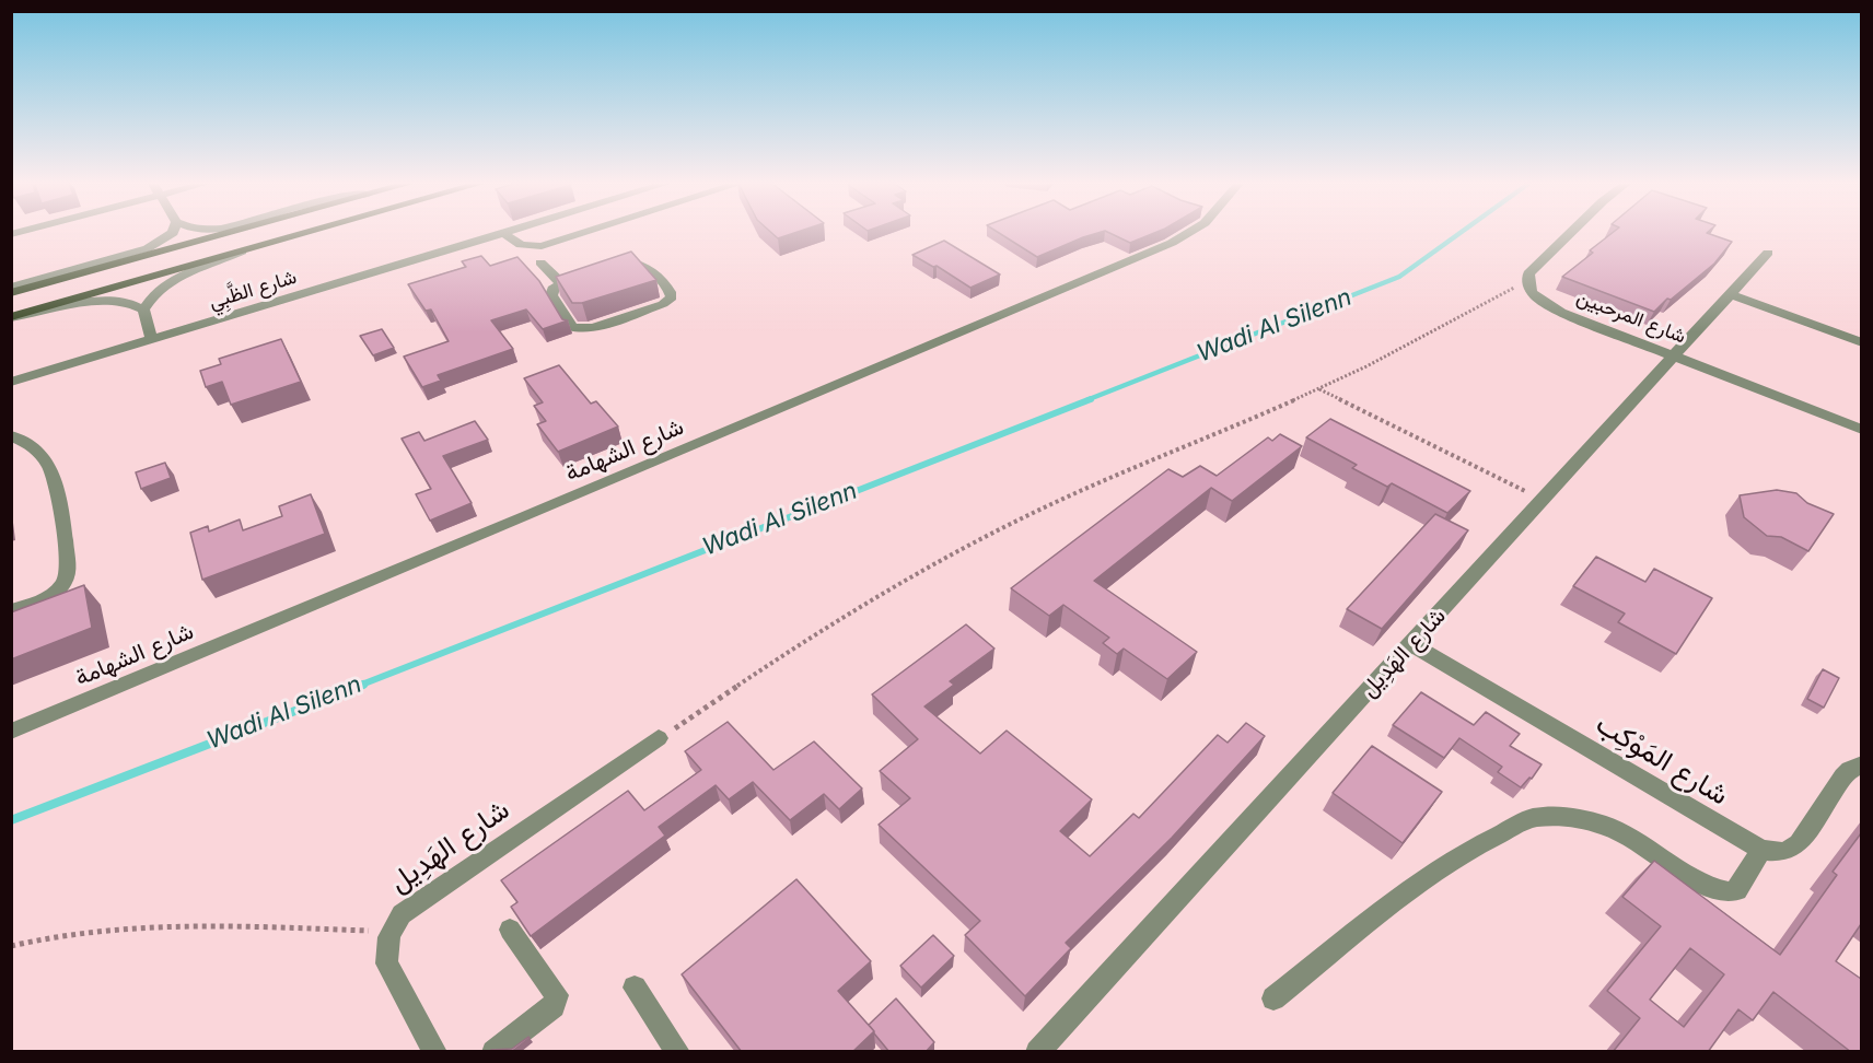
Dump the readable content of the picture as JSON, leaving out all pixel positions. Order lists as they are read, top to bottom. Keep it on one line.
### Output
{"streets":{"street":["شارع الظَّبِي","شارع المرحبين","شارع الشهامة","شارع الهَدِيل","شارع المَوْكِب"]},"crossings":[["شارع المرحبين","شارع الهَدِيل"],["شارع الهَدِيل","شارع المَوْكِب"]],"water":["Wadi Al Silenn"]}
